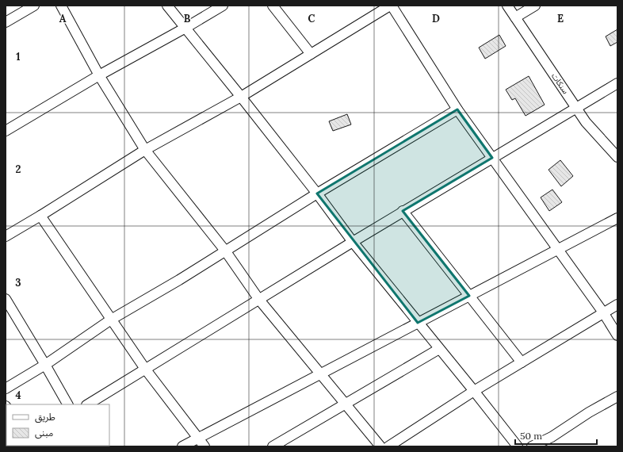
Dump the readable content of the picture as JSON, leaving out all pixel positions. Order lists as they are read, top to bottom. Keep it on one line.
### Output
{"streets":{"street":["سنكات"]},"legend":["طريق","مبنى"],"scale_bar":"50 m","grid":{"columns":["A","B","C","D","E"],"rows":["1","2","3","4"]}}
